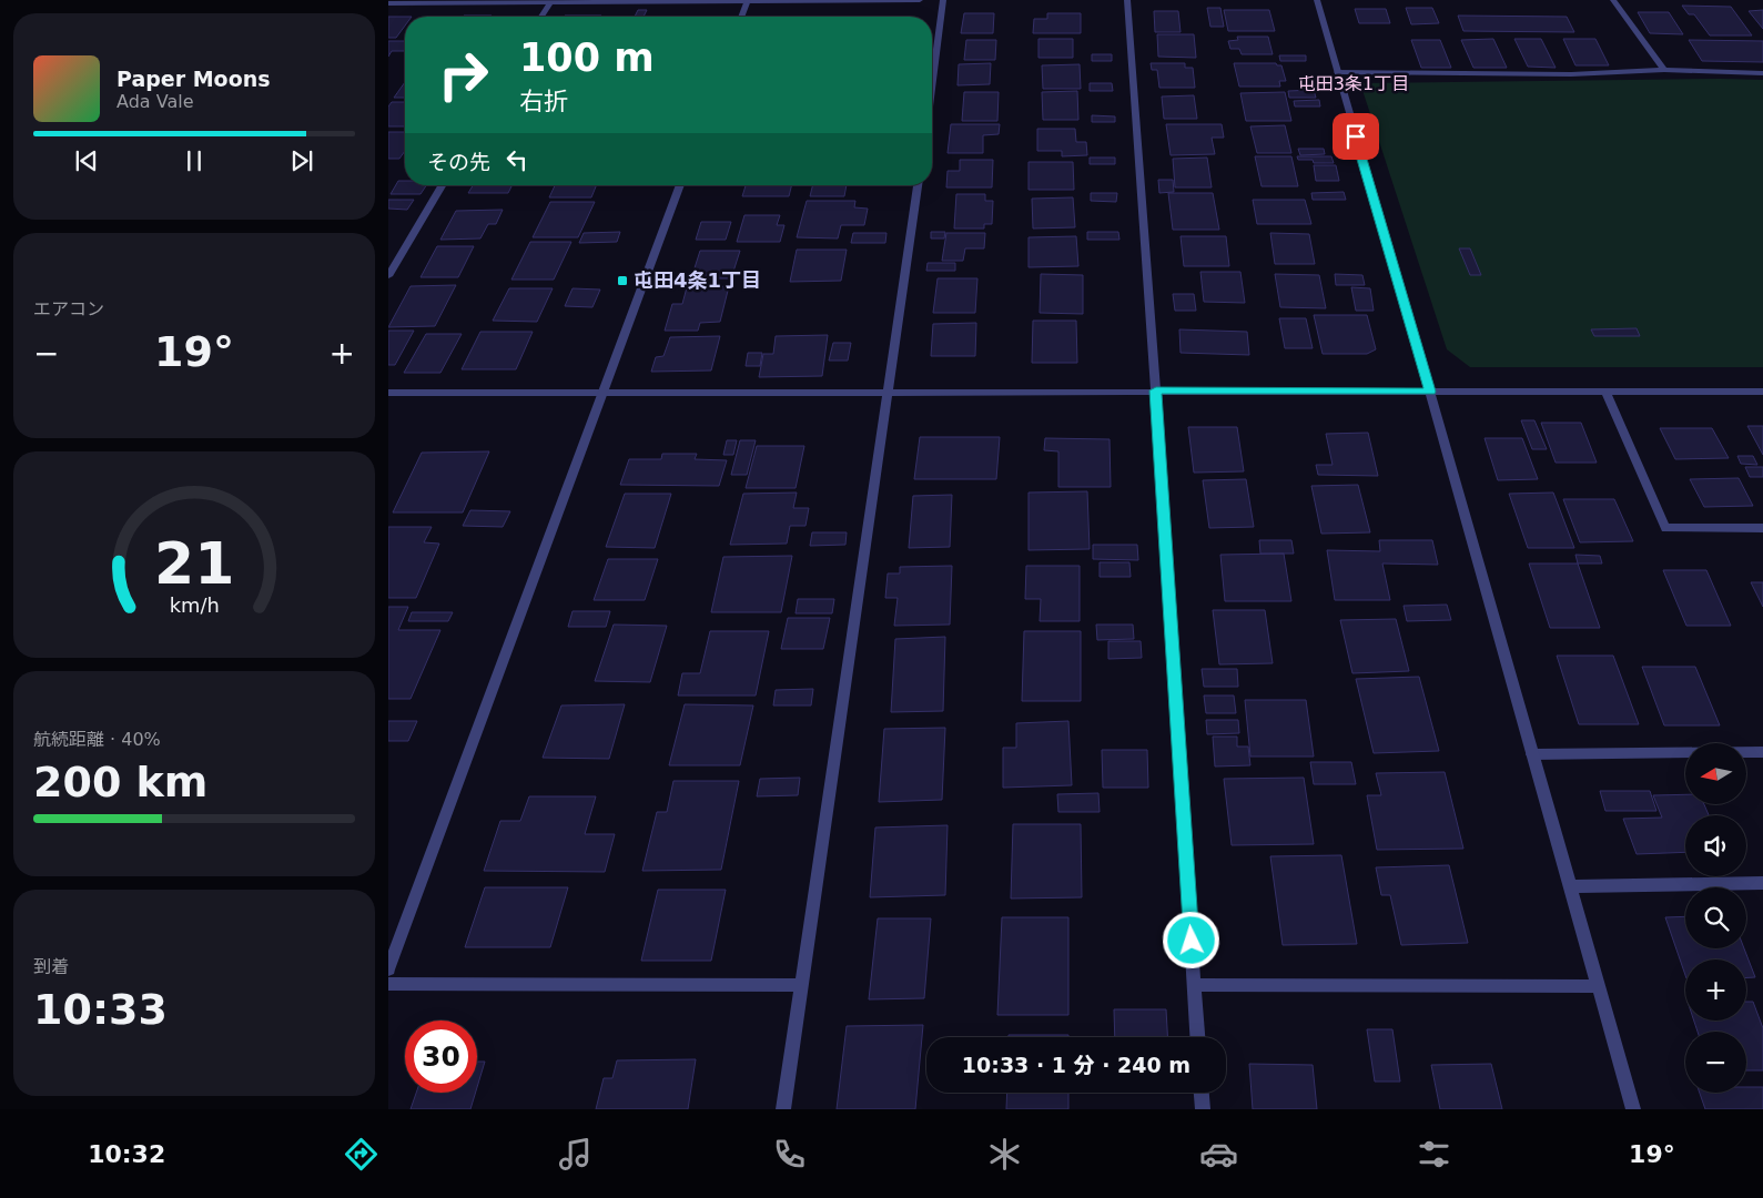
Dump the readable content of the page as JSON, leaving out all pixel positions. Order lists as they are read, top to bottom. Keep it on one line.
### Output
{"districts":["屯田3条1丁目"],"places":{"transit":["屯田4条1丁目"]},"north":"left","page":{"turn":["100 m","右折"],"song":["Paper Moons","Ada Vale"],"then":"その先","tile":["エアコン",["航続距離 · 40%","200 km"],["到着","10:33"]],"heat":["−","19°","+"],"map_buttons":["+","−"],"limit":"30","trip":"10:33 · 1 分 · 240 m","tabs":["10:32","19°"],"gauge":["21","km/h"]}}
